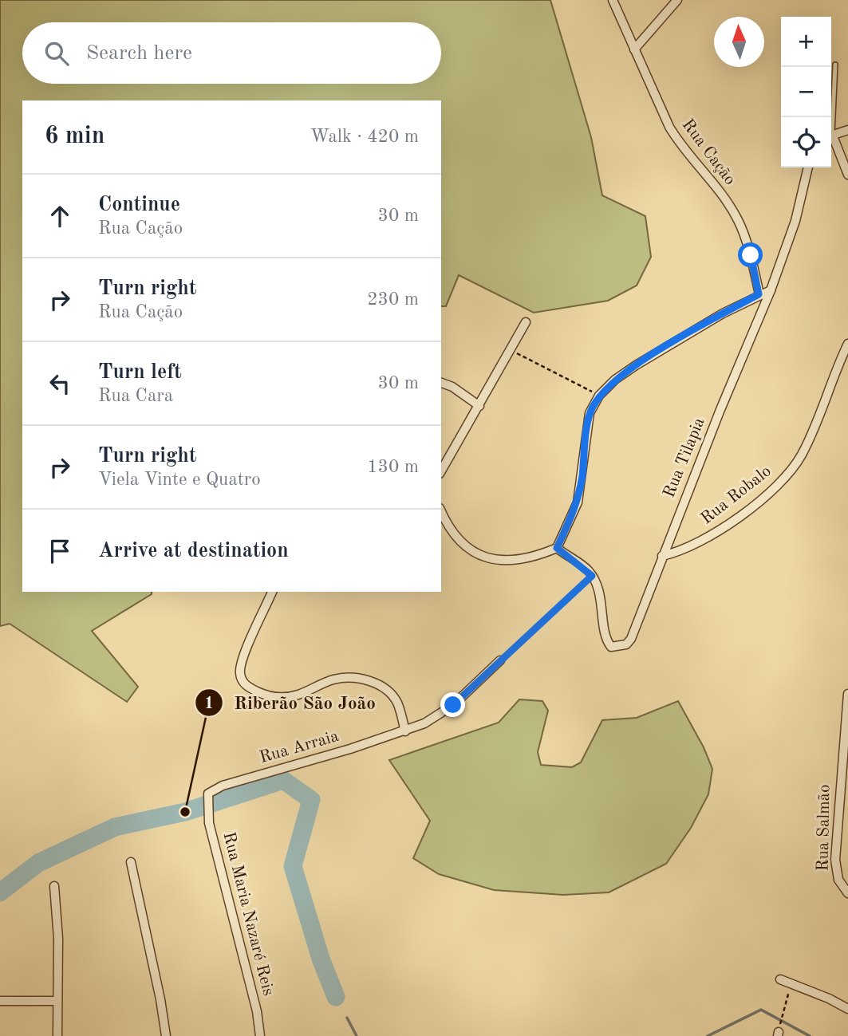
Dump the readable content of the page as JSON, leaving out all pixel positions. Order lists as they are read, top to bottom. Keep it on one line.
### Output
{"streets":{"street":["Rua Cação","Rua Tilapia","Rua Robalo","Rua Arraia","Rua Salmão","Rua Maria Nazaré Reis"]},"crossings":[["Rua Tilapia","Rua Robalo"],["Rua Arraia","Rua Maria Nazaré Reis"]],"places":["Riberão São João"],"north":"top","page":{"map_buttons":["+","−"],"search":"Search here","heading":["6 min","Walk · 420 m"],"list":[["Continue","Rua Cação","30 m"],["Turn right","Rua Cação","230 m"],["Turn left","Rua Cara","30 m"],["Turn right","Viela Vinte e Quatro","130 m"],"Arrive at destination"]}}
